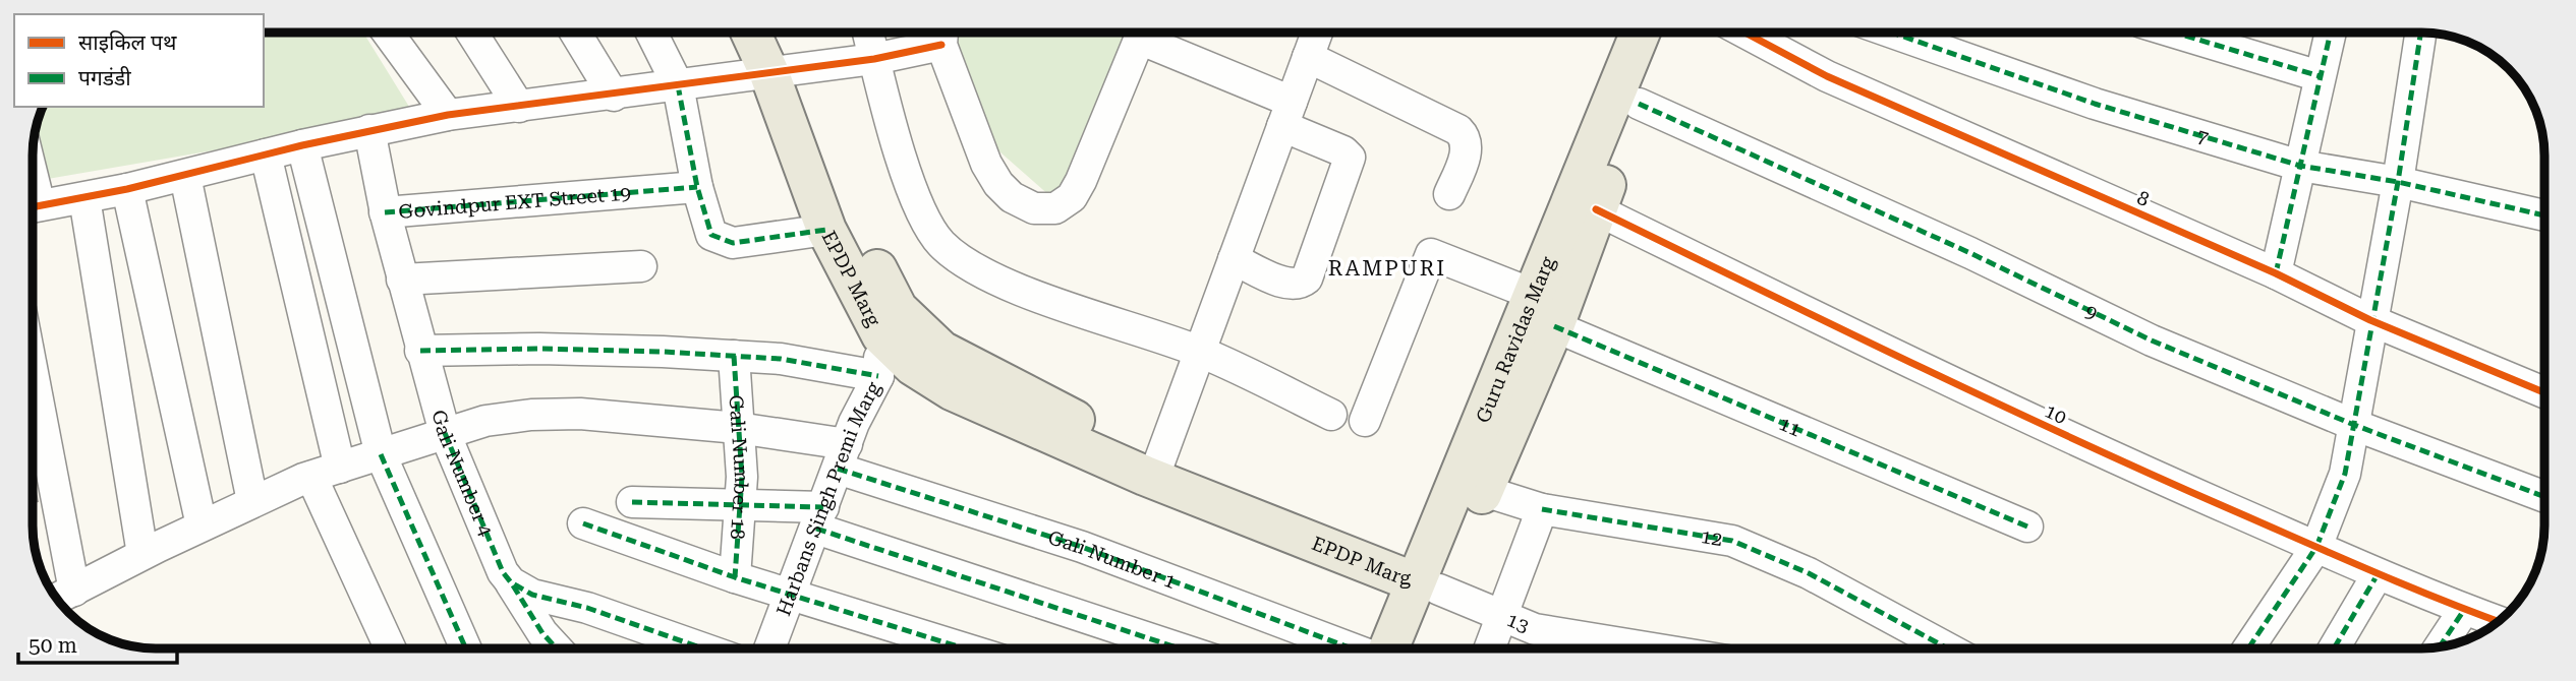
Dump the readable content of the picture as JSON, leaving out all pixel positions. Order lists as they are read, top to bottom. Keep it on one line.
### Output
{"streets":{"main road":["EPDP Marg","Guru Ravidas Marg"],"street":["7","8","Govindpur EXT Street 19","9","10","11","Gali Number 18","Gali Number 4","Harbans Singh Premi Marg","12","Gali Number 1","13"]},"crossings":[["Govindpur EXT Street 19","Gali Number 4"],["EPDP Marg","Guru Ravidas Marg"],["EPDP Marg","Harbans Singh Premi Marg"],["EPDP Marg","13"],["9","Guru Ravidas Marg"],["Guru Ravidas Marg","10"],["Guru Ravidas Marg","11"],["Guru Ravidas Marg","12"],["Guru Ravidas Marg","13"],["Gali Number 18","Gali Number 1"],["Gali Number 4","Gali Number 1"],["Harbans Singh Premi Marg","Gali Number 1"]],"districts":["RAMPURI"],"legend":["साइकिल पथ","पगडंडी"],"scale_bar":"50 m"}
